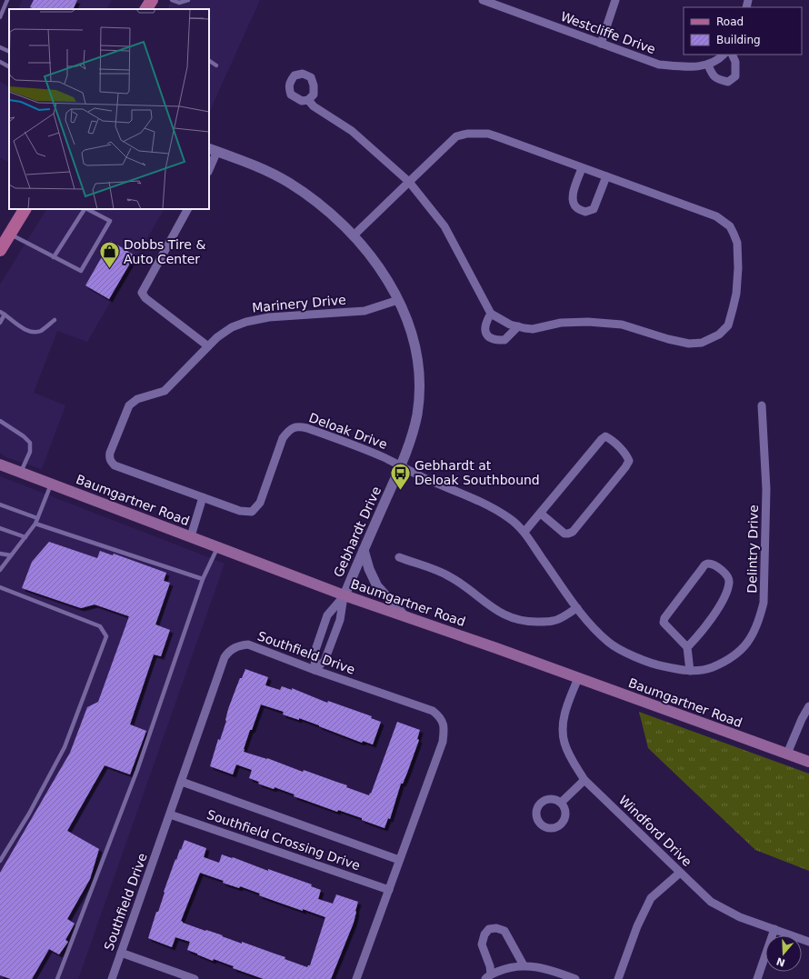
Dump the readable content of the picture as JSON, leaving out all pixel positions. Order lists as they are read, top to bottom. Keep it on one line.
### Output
{"streets":{"main road":["Baumgartner Road"],"street":["Westcliffe Drive","Marinery Drive","Deloak Drive","Gebhardt Drive","Delintry Drive","Southfield Drive","Windford Drive","Southfield Crossing Drive"]},"crossings":[["Marinery Drive","Deloak Drive"],["Marinery Drive","Gebhardt Drive"],["Deloak Drive","Gebhardt Drive"],["Deloak Drive","Delintry Drive"],["Baumgartner Road","Gebhardt Drive"],["Baumgartner Road","Windford Drive"],["Southfield Drive","Southfield Crossing Drive"]],"places":{"shop":["Dobbs Tire & Auto Center"],"bus stop":["Gebhardt at Deloak Southbound"]},"legend":["Road","Building"],"north":"bottom"}
